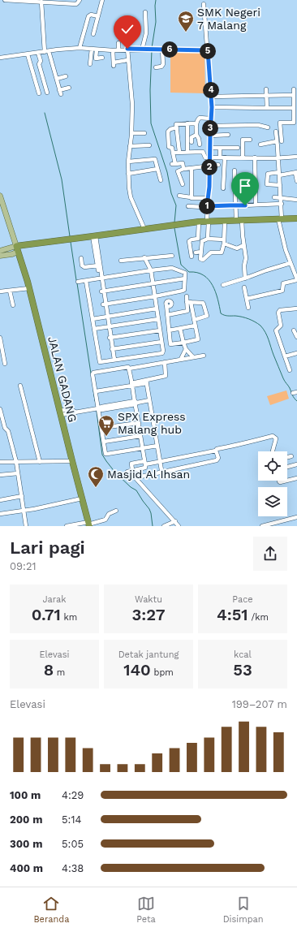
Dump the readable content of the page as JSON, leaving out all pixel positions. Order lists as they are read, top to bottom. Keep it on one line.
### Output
{"streets":{"highway":["JALAN GADANG"]},"places":{"school or university":["SMK Negeri 7 Malang"],"supermarket":["SPX Express Malang hub"],"mosque":["Masjid Al Ihsan"]},"page":{"pins":["6","5","4","3","2","1"],"heading":["Lari pagi","09:21"],"stats":[["Jarak","0.71 km"],["Waktu","3:27"],["Pace","4:51 /km"],["Elevasi","8 m"],["Detak jantung","140 bpm"],["kcal","53"]],"chart":["Elevasi","199–207 m"],"list":[{"name":"100 m","note":"4:29"},{"name":"200 m","note":"5:14"},{"name":"300 m","note":"5:05"},{"name":"400 m","note":"4:38"}],"tabs":["Beranda","Peta","Disimpan"]}}
